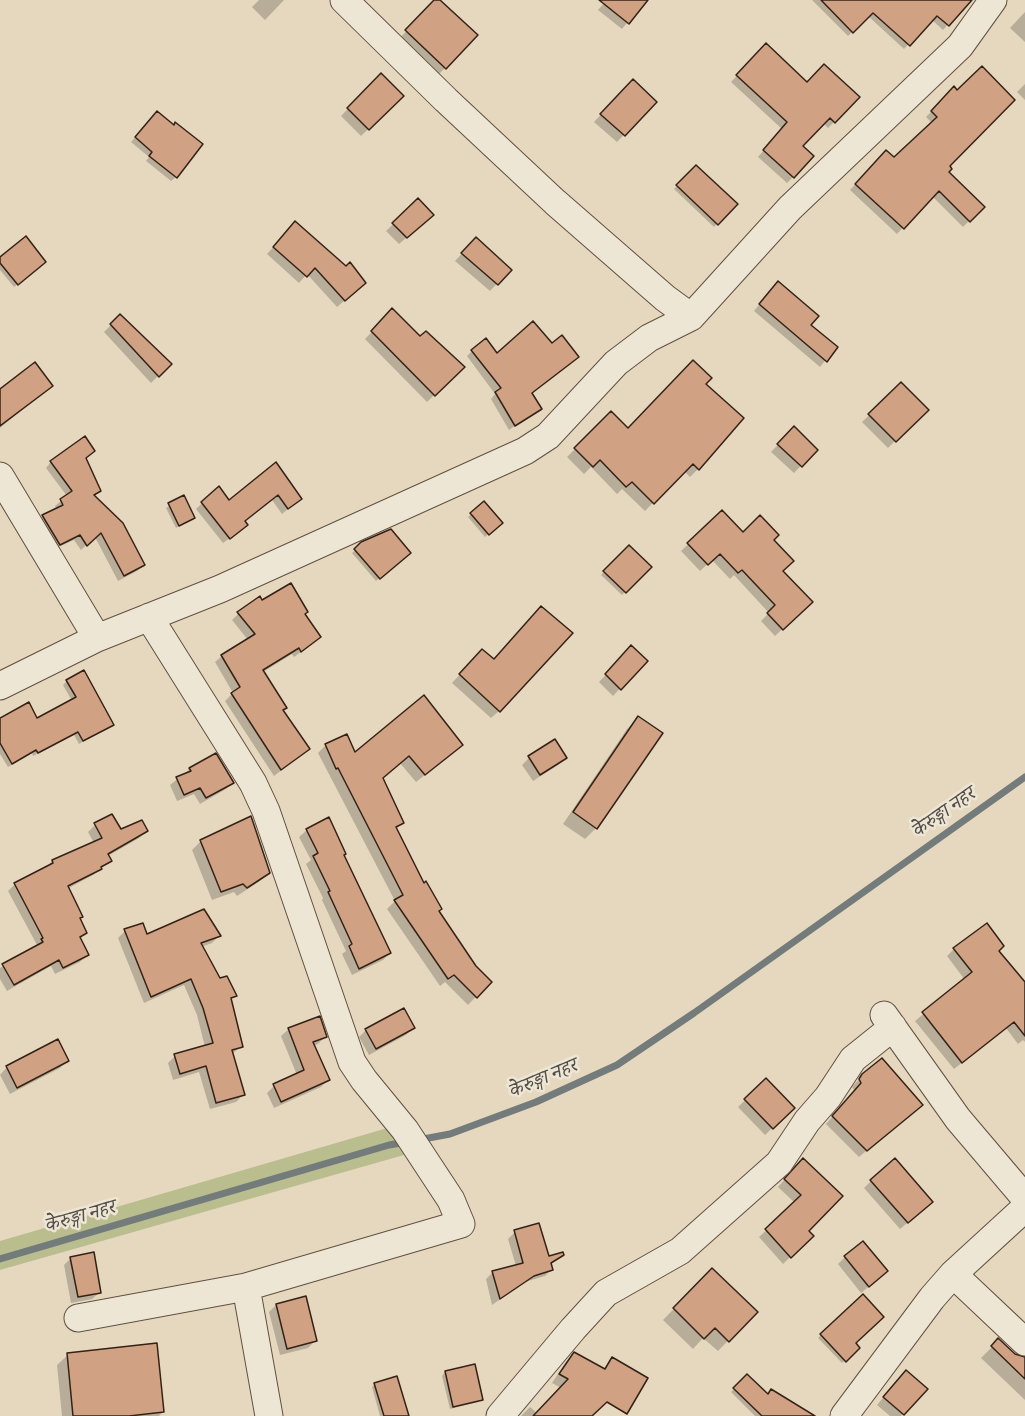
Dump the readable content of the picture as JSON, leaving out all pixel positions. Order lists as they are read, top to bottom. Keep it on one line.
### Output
{"water":["केेरुङ्गा नहर"]}
